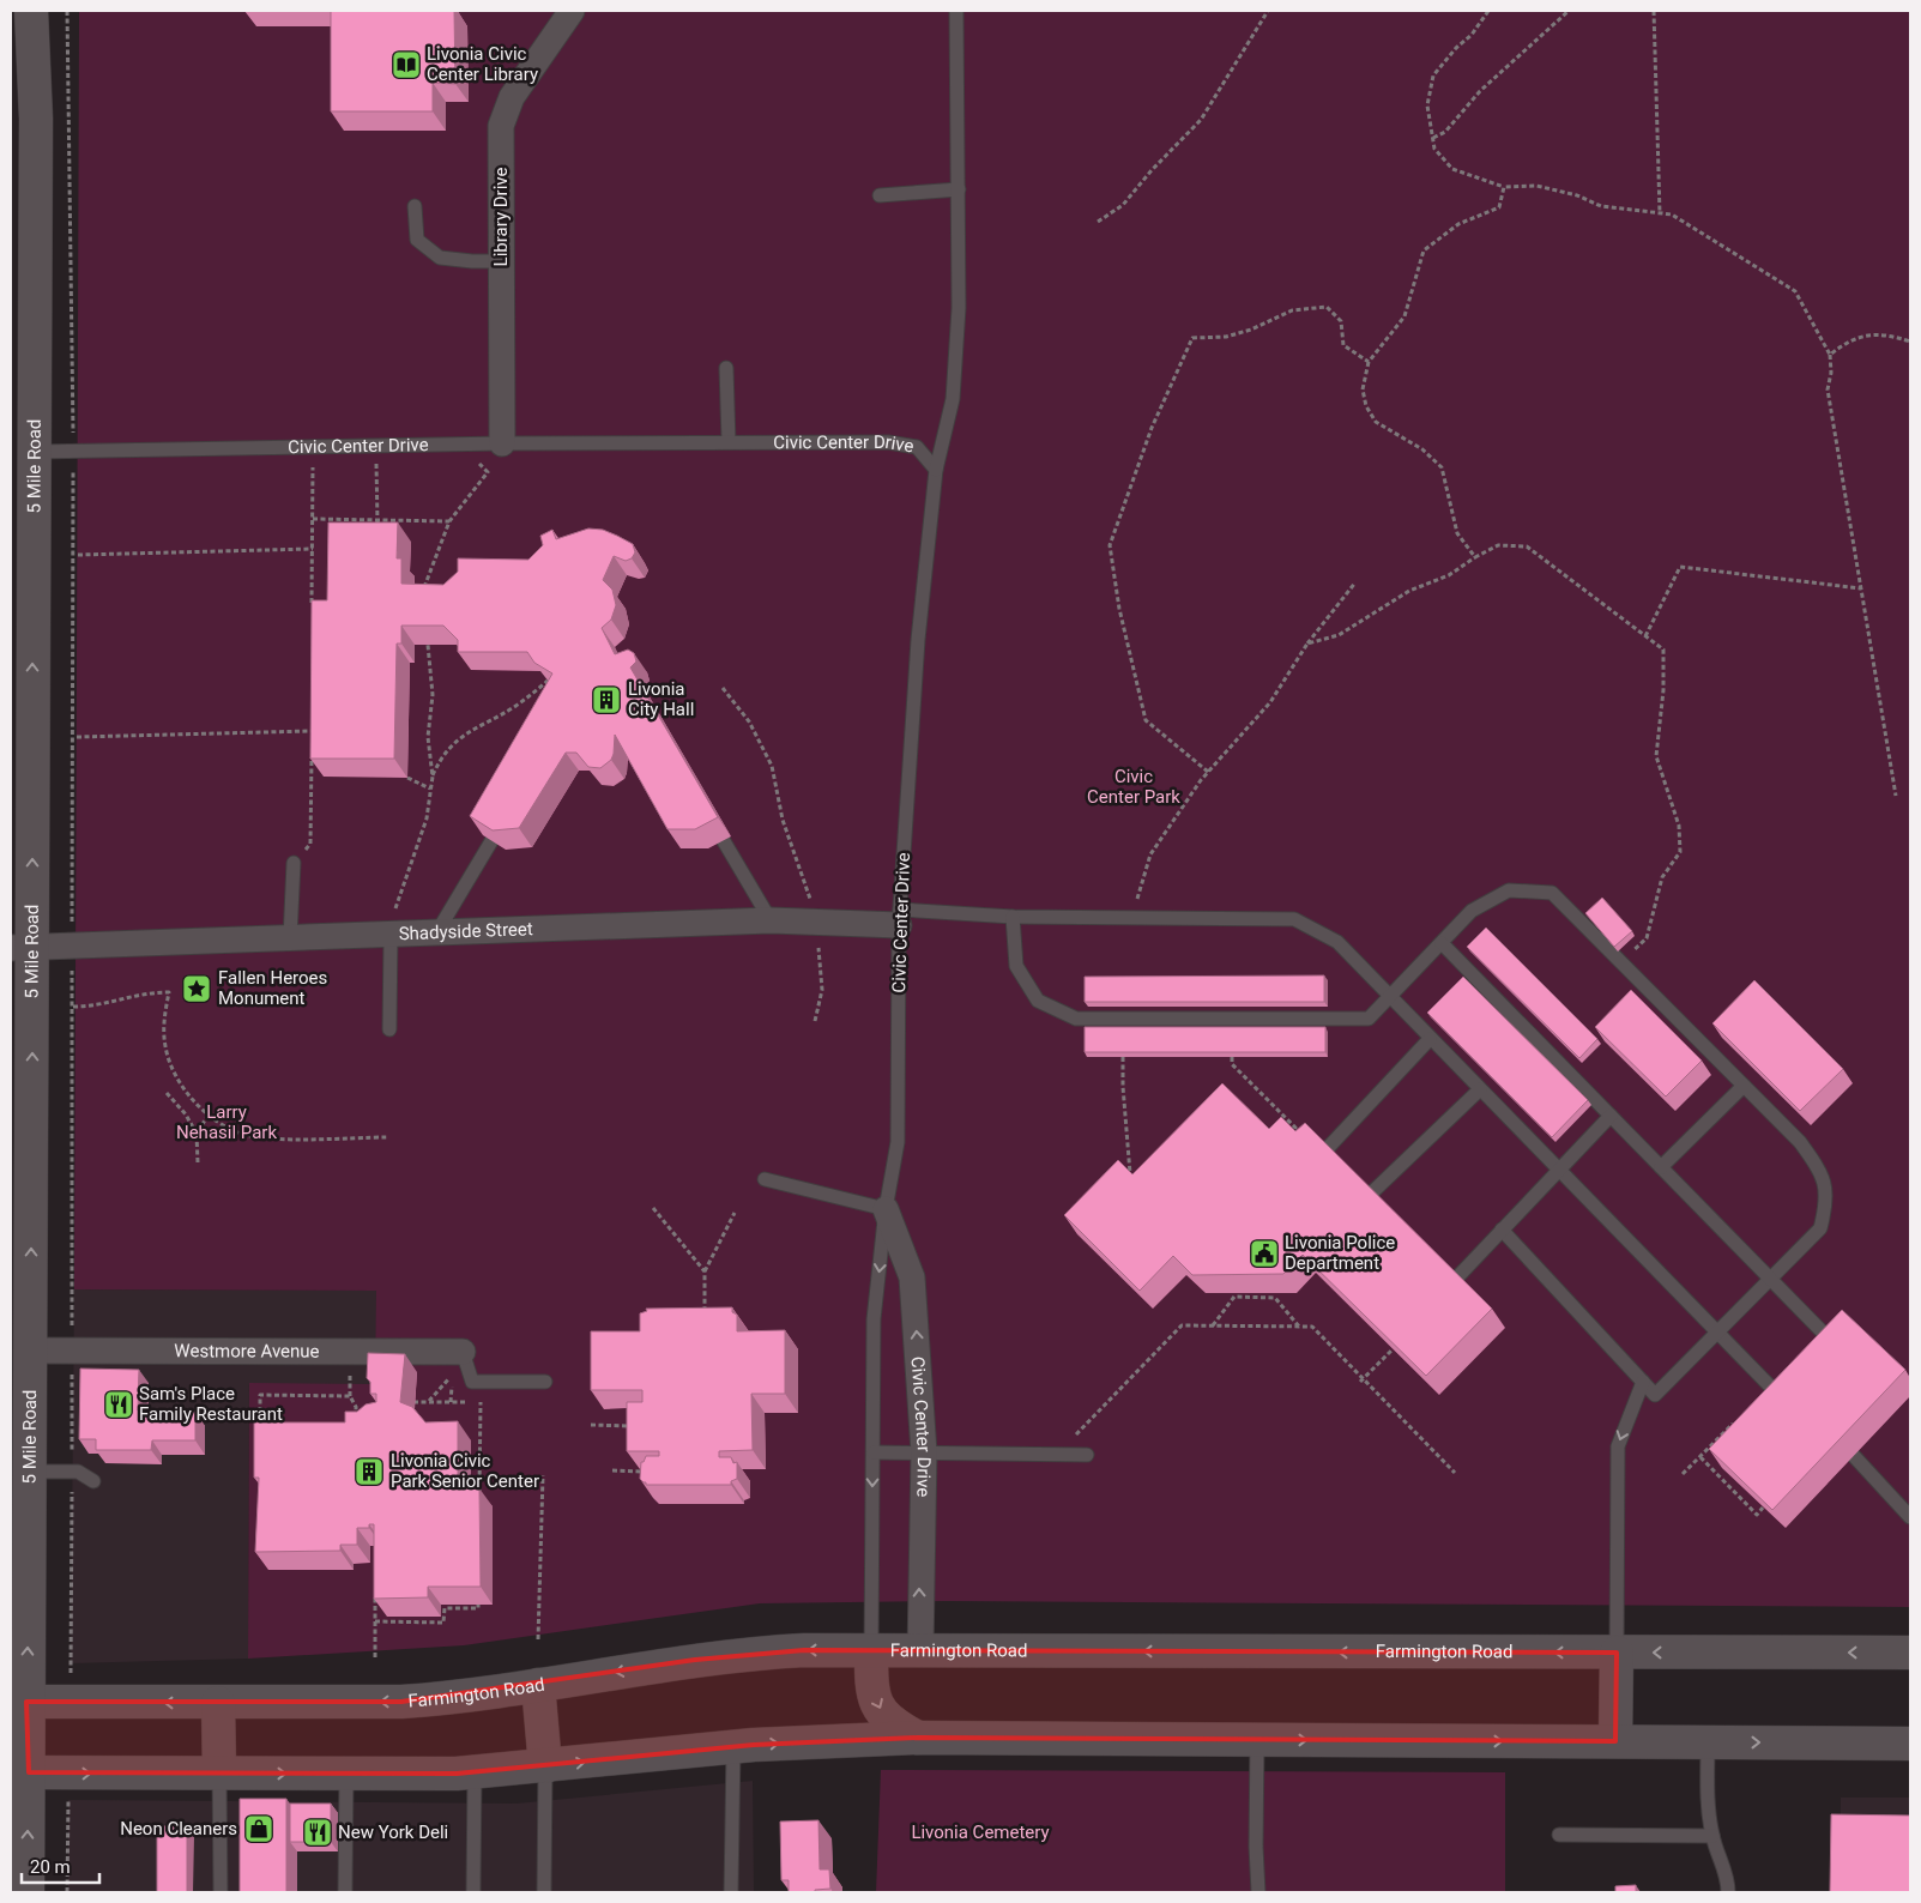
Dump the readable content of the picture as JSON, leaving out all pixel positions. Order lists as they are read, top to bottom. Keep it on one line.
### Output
{"streets":{"main road":["5 Mile Road","Farmington Road"],"street":["Library Drive","Civic Center Drive","Shadyside Street","Westmore Avenue"]},"crossings":[["Library Drive","Civic Center Drive"],["Civic Center Drive","5 Mile Road"],["Civic Center Drive","Shadyside Street"],["Civic Center Drive","Farmington Road"],["5 Mile Road","Shadyside Street"],["5 Mile Road","Westmore Avenue"],["5 Mile Road","Farmington Road"]],"one_way":["5 Mile Road"],"parks":["Civic Center Park","Larry Nehasil Park","Livonia Cemetery"],"places":{"library":["Livonia Civic Center Library"],"building":["Livonia City Hall","Livonia Civic Park Senior Center"],"place":["Fallen Heroes Monument"],"public building":["Livonia Police Department"],"restaurant":["Sam's Place Family Restaurant","New York Deli"],"shop":["Neon Cleaners"]},"scale_bar":"20 m"}
